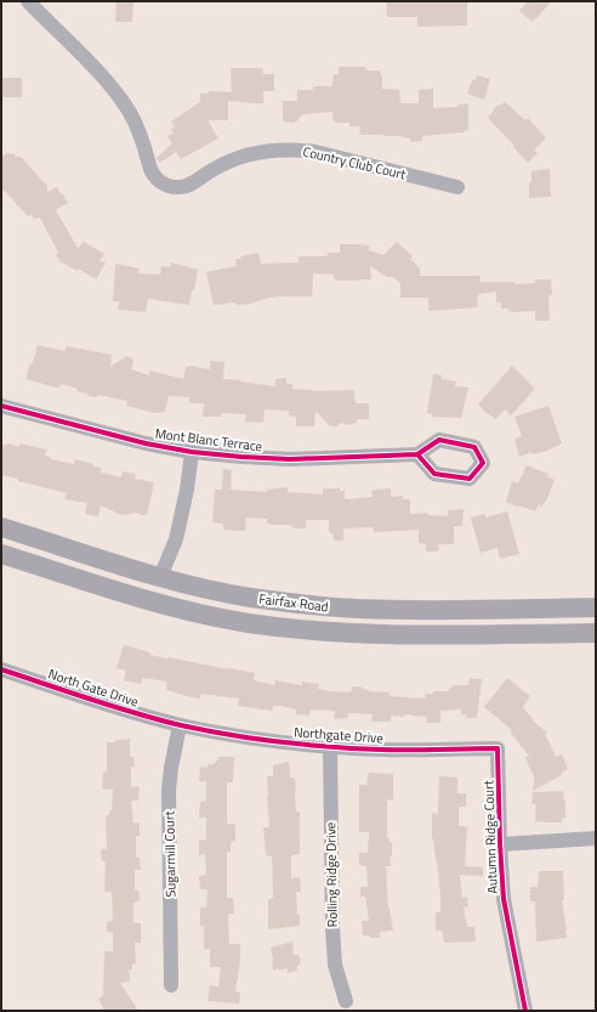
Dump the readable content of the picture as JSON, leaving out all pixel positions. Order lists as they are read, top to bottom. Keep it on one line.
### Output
{"streets":{"main road":["Fairfax Road"],"street":["Country Club Court","Mont Blanc Terrace","North Gate Drive","Northgate Drive","Autumn Ridge Court","Sugarmill Court","Rolling Ridge Drive"]},"crossings":[["North Gate Drive","Northgate Drive"],["North Gate Drive","Sugarmill Court"],["Northgate Drive","Autumn Ridge Court"],["Northgate Drive","Sugarmill Court"],["Northgate Drive","Rolling Ridge Drive"]]}
